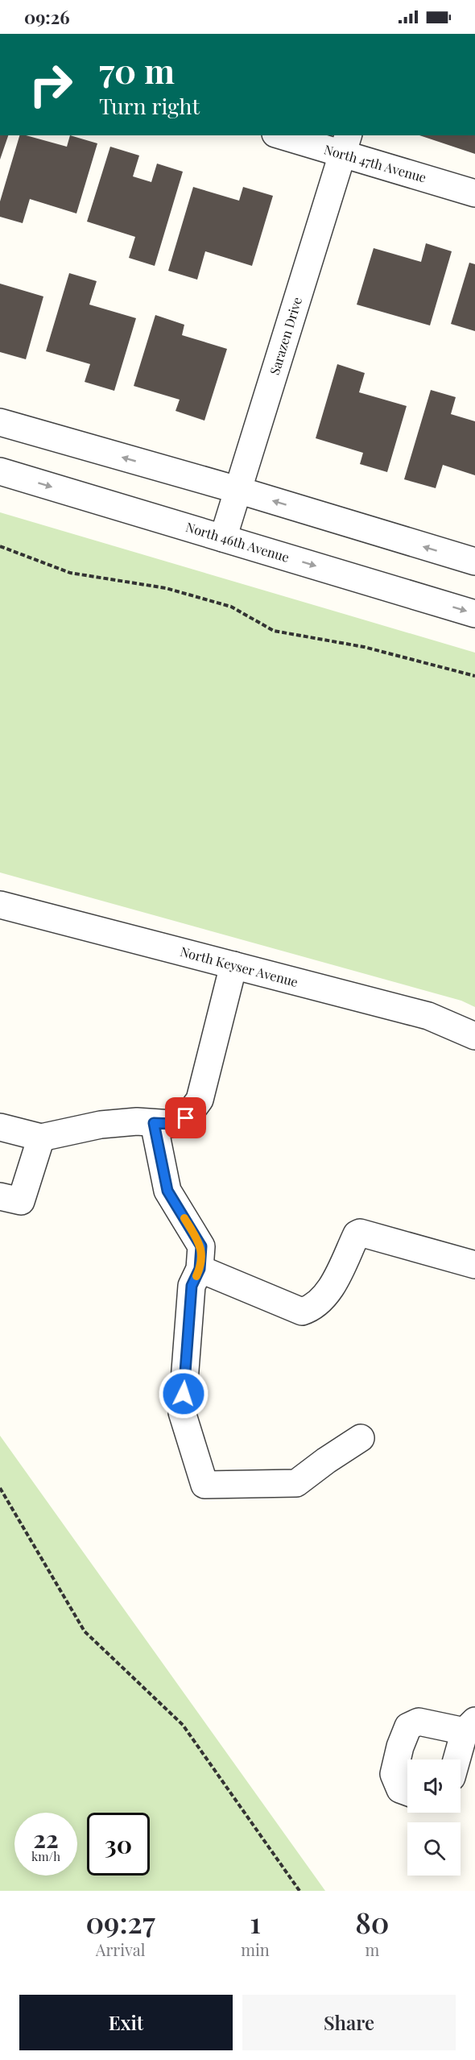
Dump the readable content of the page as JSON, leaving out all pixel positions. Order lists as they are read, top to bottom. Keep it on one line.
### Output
{"streets":{"street":["North 47th Avenue","Sarazen Drive","North 46th Avenue","North Keyser Avenue"]},"crossings":[["North 47th Avenue","Sarazen Drive"],["Sarazen Drive","North 46th Avenue"]],"page":{"status":"09:26","turn":["70 m","Turn right"],"speed":"22 km/h","limit":"30","eta":["09:27","Arrival","1","min","80","m"],"buttons":["Exit","Share"]}}
